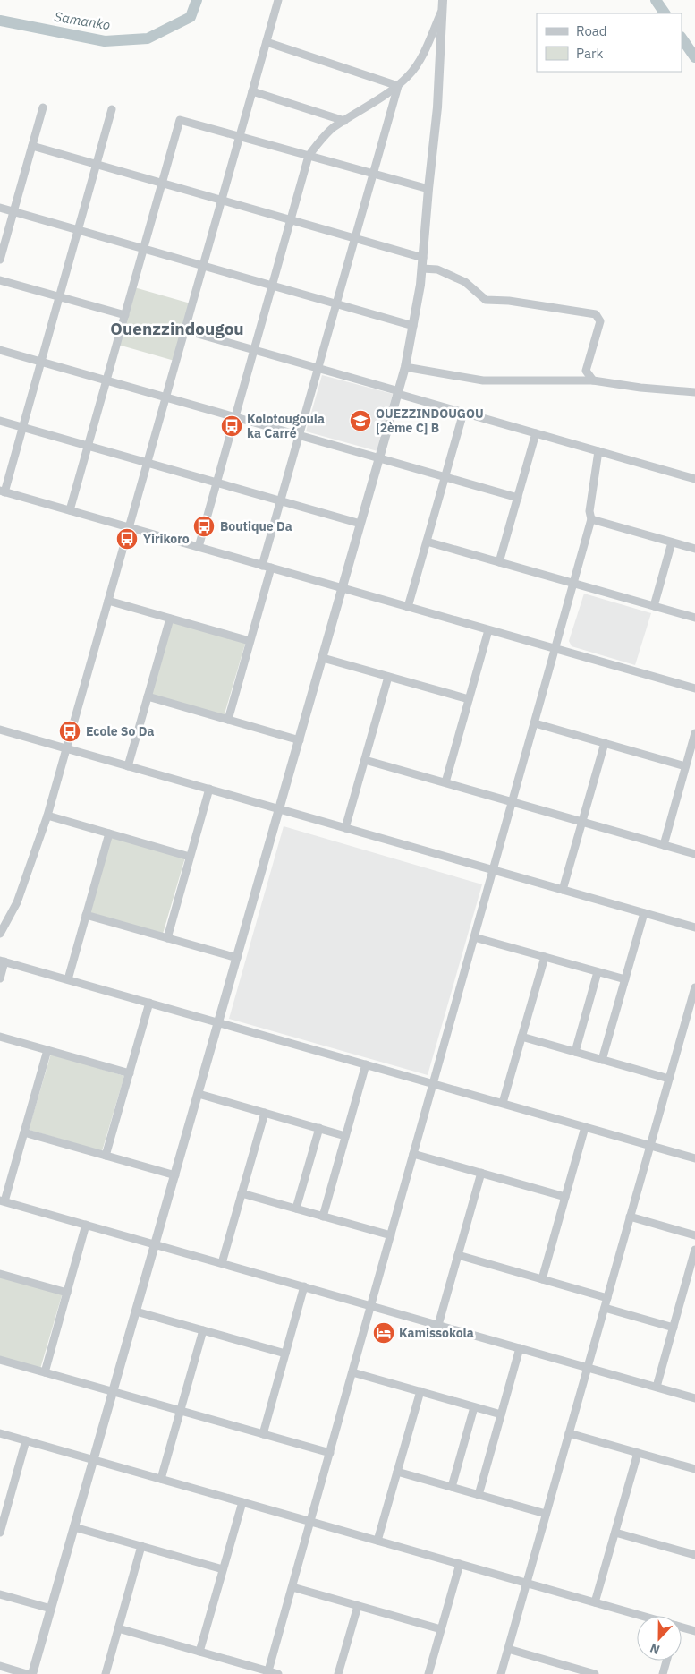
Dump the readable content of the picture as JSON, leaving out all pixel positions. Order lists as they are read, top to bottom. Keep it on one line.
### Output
{"districts":["Ouenzzindougou"],"water":["Samanko"],"places":{"school or university":["OUEZZINDOUGOU [2ème C] B"],"bus stop":["Kolotougoula ka Carré","Boutique Da","Yirikoro","Ecole So Da"],"hotel":["Kamissokola"]},"legend":["Road","Park"],"north":"bottom"}
